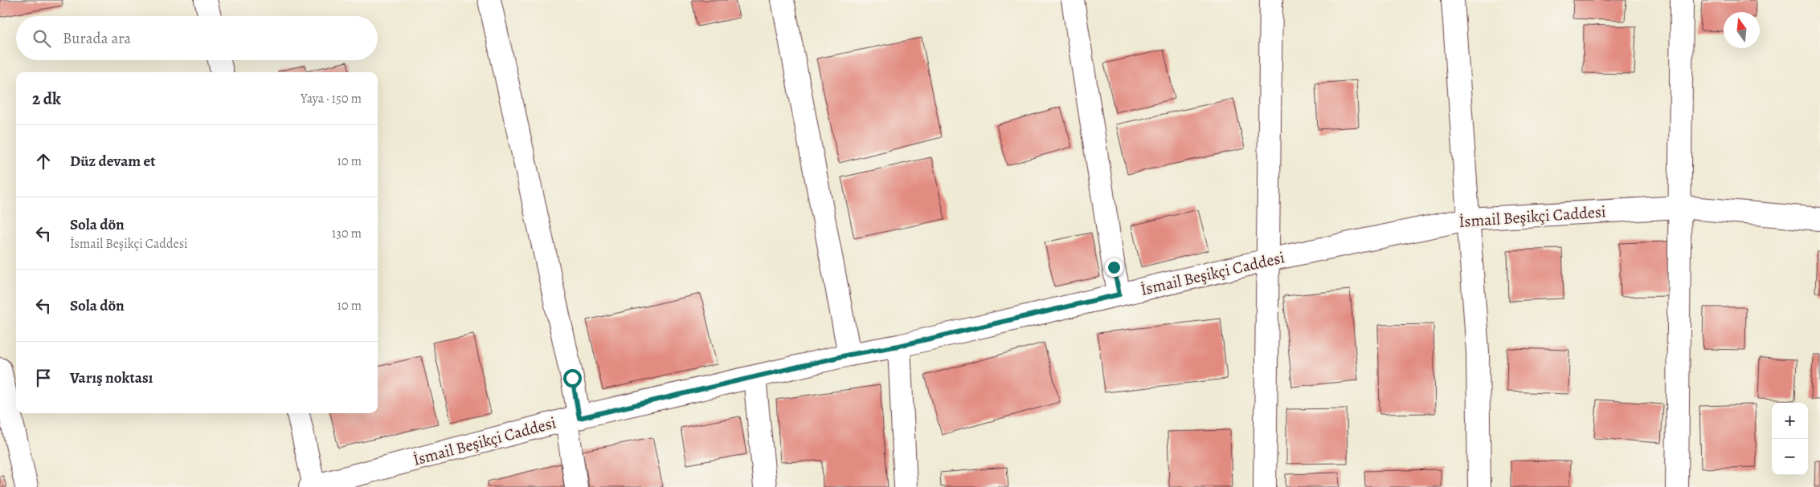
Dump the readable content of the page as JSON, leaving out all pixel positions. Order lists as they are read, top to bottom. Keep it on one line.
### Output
{"streets":{"street":["İsmail Beşikçi Caddesi"]},"north":"top","page":{"search":"Burada ara","heading":["2 dk","Yaya · 150 m"],"list":[["Düz devam et","10 m"],["Sola dön","İsmail Beşikçi Caddesi","130 m"],["Sola dön","10 m"],"Varış noktası"],"map_buttons":["+","−"]}}
